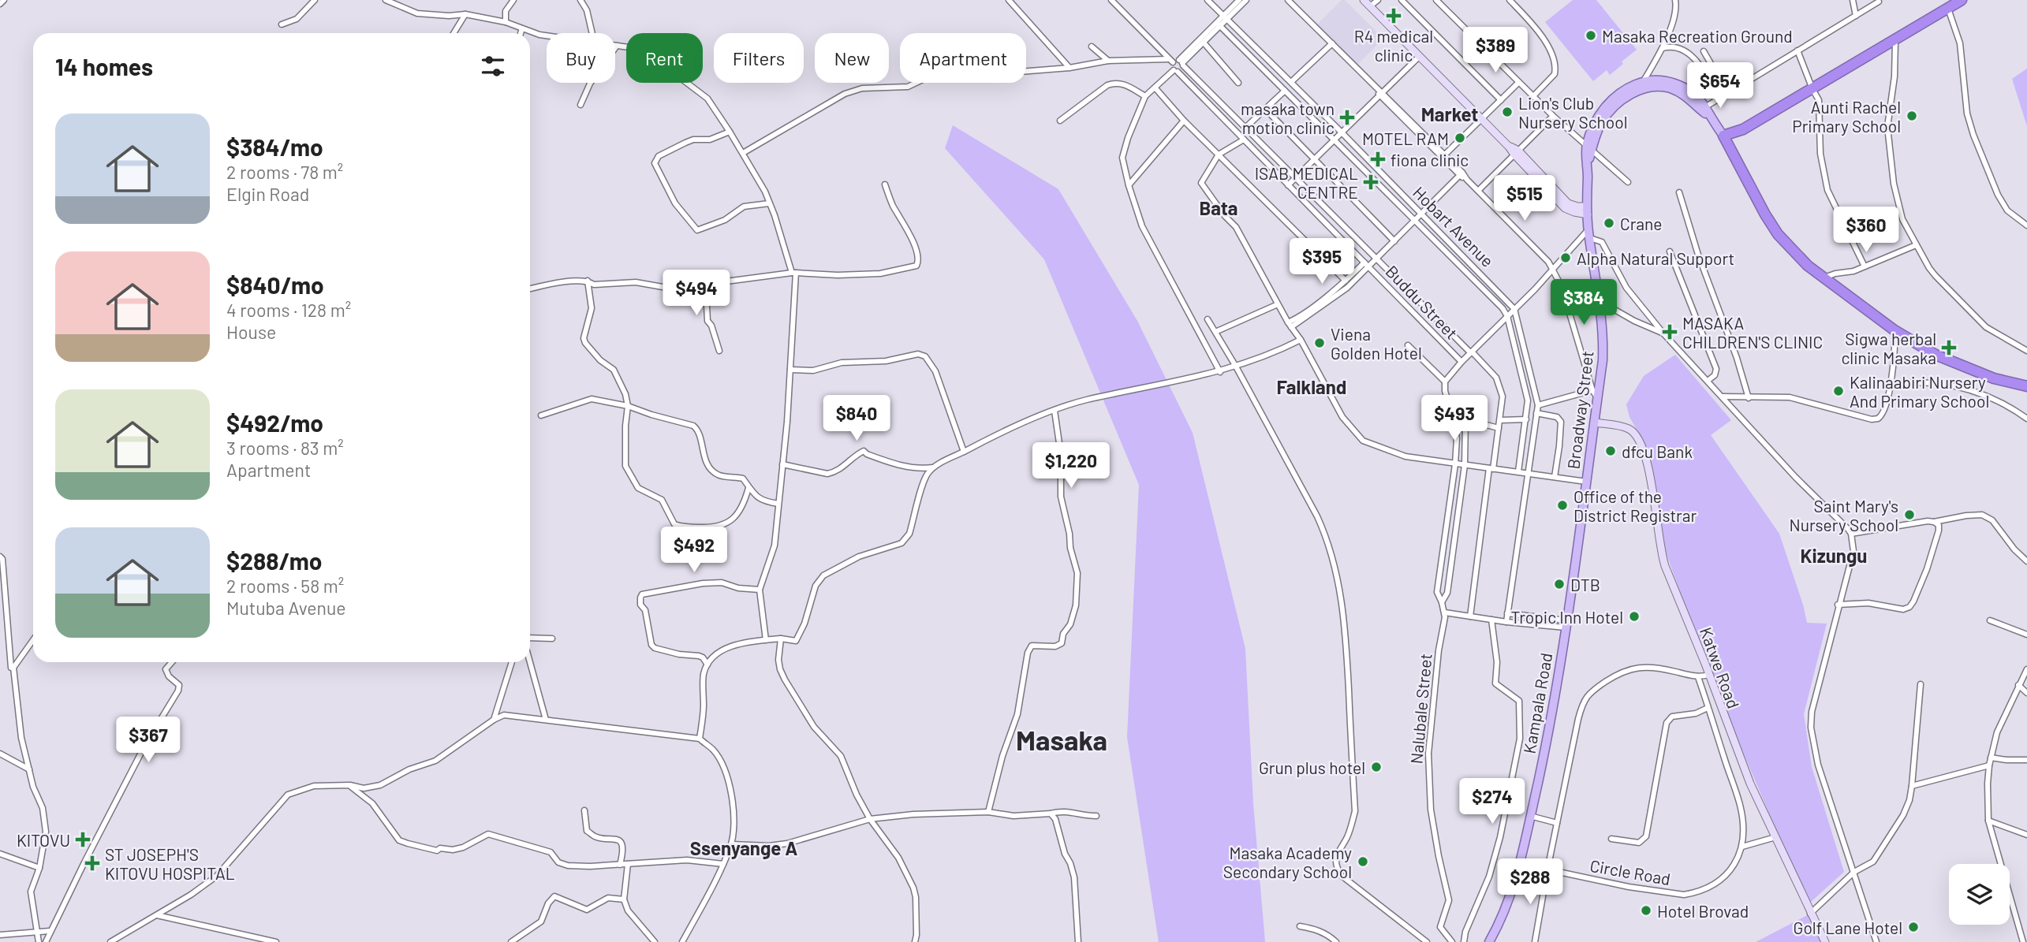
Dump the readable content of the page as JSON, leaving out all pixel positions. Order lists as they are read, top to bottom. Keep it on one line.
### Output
{"streets":{"main road":["Broadway Street","Kampala Road"],"street":["Hobart Avenue","Buddu Street","Katwe Road","Nalubale Street","Circle Road"]},"crossings":[["Broadway Street","Katwe Road"],["Broadway Street","Kampala Road"]],"districts":["Market","Bata","Falkland","Kizungu","Masaka","Ssenyange A"],"places":{"health":["R4 medical clinic","masaka town motion clinic","fiona clinic","ISAB MEDICAL CENTRE","MASAKA CHILDREN'S CLINIC","Sigwa herbal clinic Masaka","KITOVU","ST JOSEPH'S KITOVU HOSPITAL"],"other":["Masaka Recreation Ground","Lion's Club Nursery School","Aunti Rachel Primary School","MOTEL RAM","Crane","Alpha Natural Support","Viena Golden Hotel","Kalinaabiri Nursery And Primary School","dfcu Bank","Office of the District Registrar","Saint Mary's Nursery School","DTB","Tropic Inn Hotel","Grun plus hotel","Masaka Academy Secondary School","Hotel Brovad","Golf Lane Hotel"]},"page":{"price":["$389","$654","$515","$360","$395","$494","$384","$840","$493","$1,220","$492","$367","$274","$288"],"chip":["Buy","Rent","Filters","New","Apartment"],"heading":"14 homes","list":[{"name":"$384/mo","note":"2 rooms · 78 m² · Elgin Road"},{"name":"$840/mo","note":"4 rooms · 128 m² · House"},{"name":"$492/mo","note":"3 rooms · 83 m² · Apartment"},{"name":"$288/mo","note":"2 rooms · 58 m² · Mutuba Avenue"}]}}
